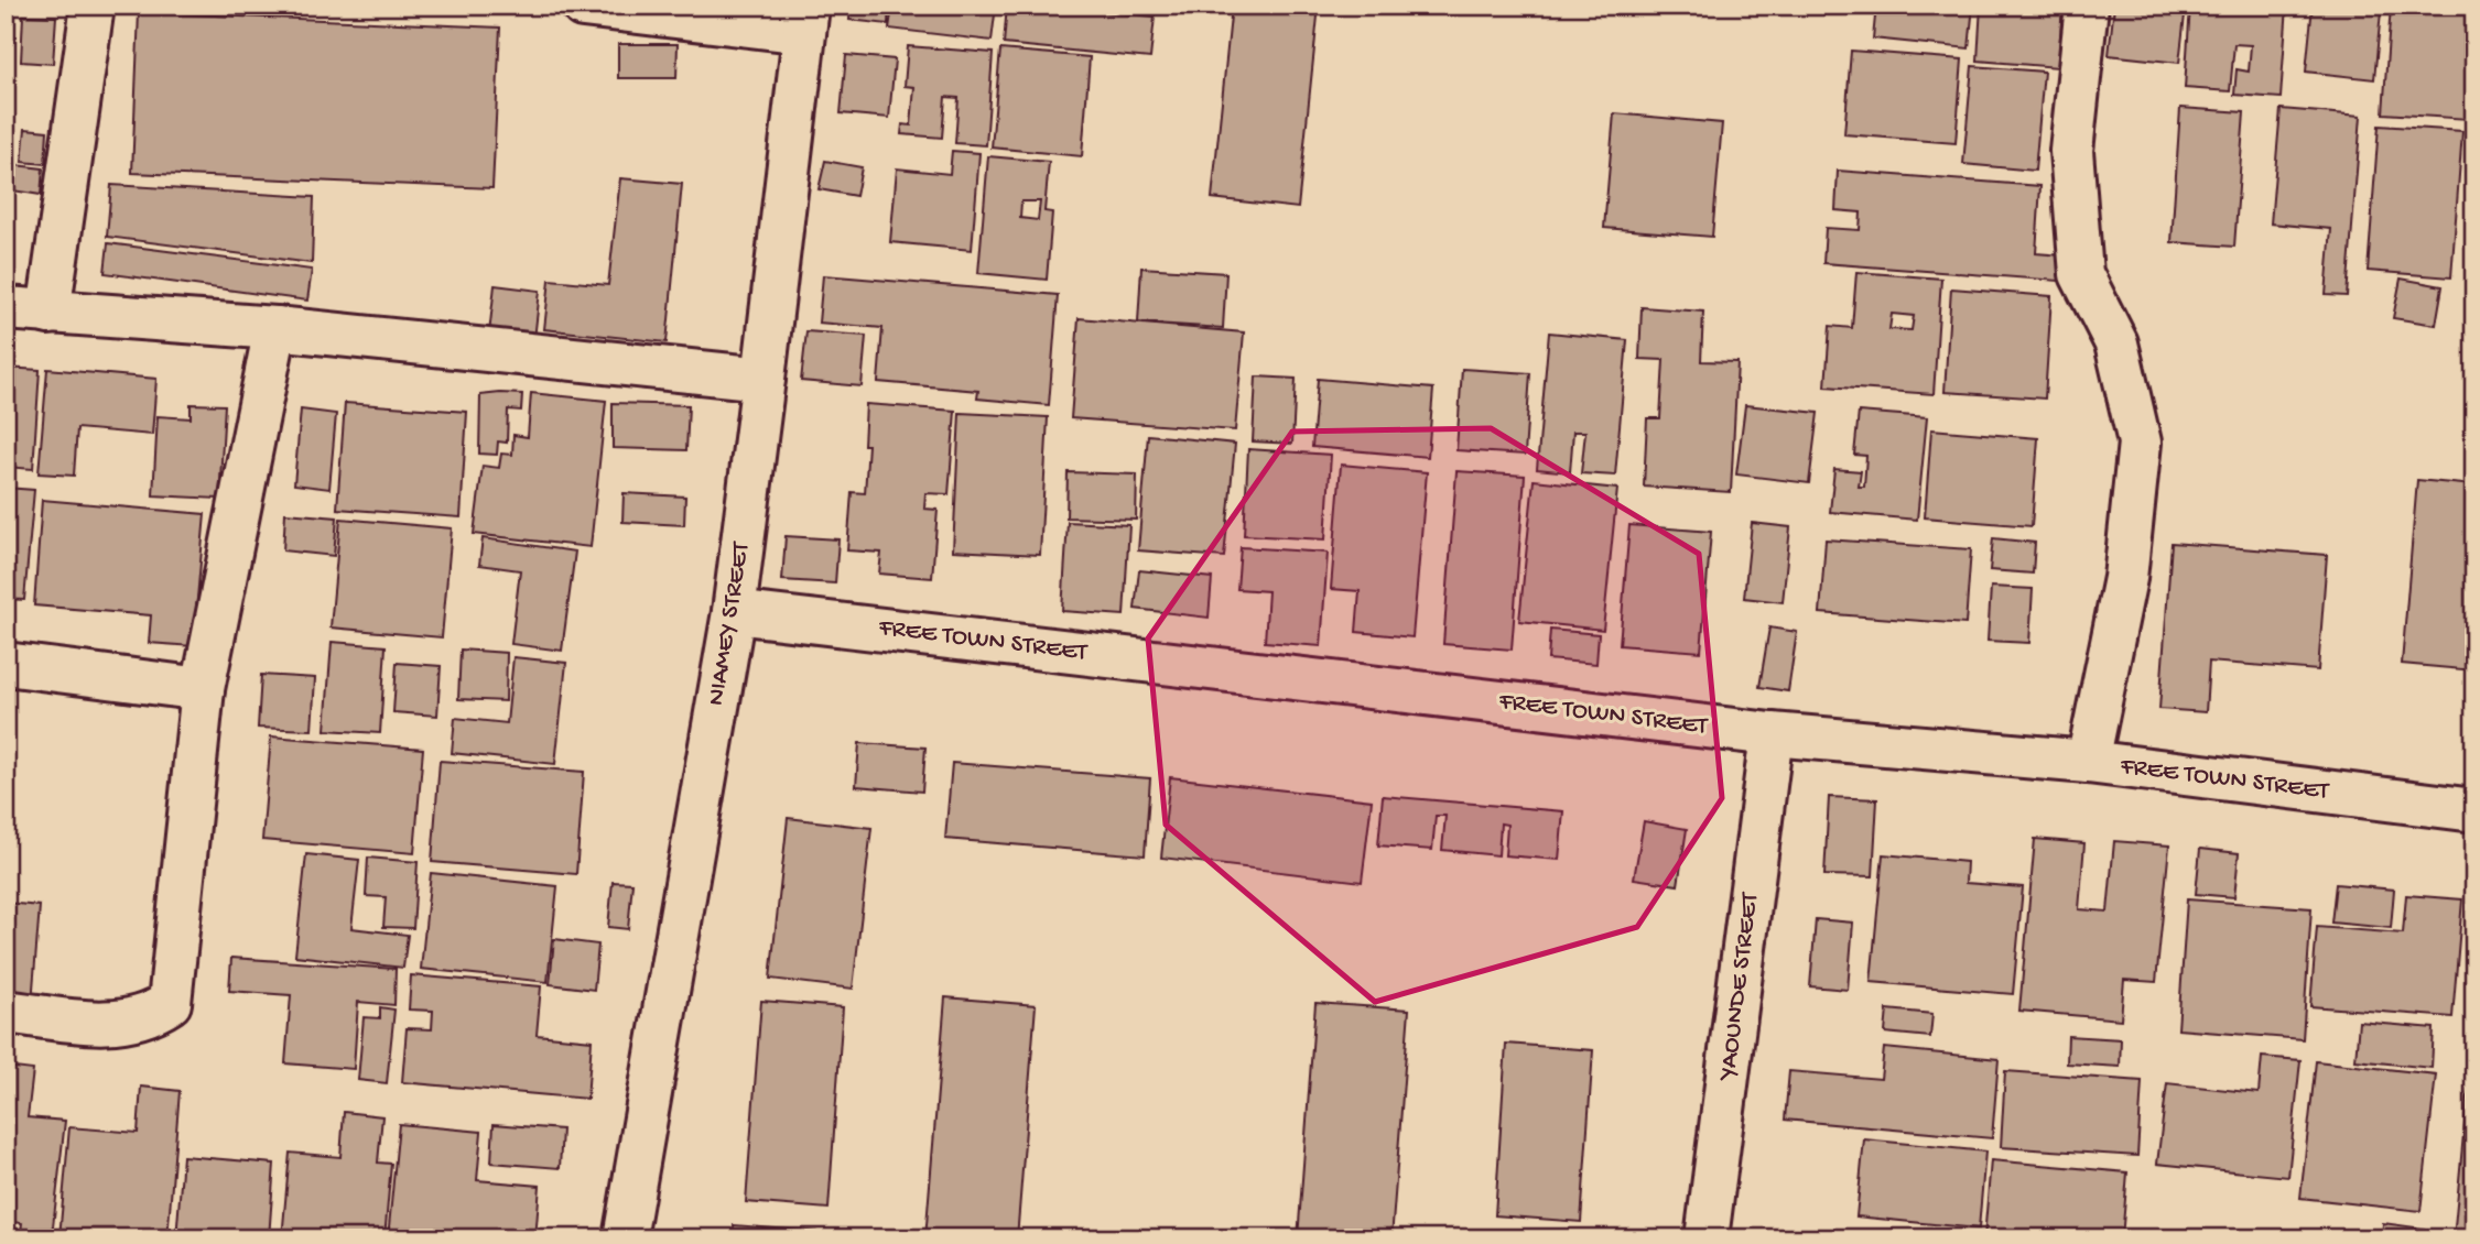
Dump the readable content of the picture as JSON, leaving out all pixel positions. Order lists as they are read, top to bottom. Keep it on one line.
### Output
{"streets":{"street":["NIAMEY STREET","FREE TOWN STREET","YAOUNDE STREET"]},"crossings":[["NIAMEY STREET","FREE TOWN STREET"],["FREE TOWN STREET","YAOUNDE STREET"]]}
